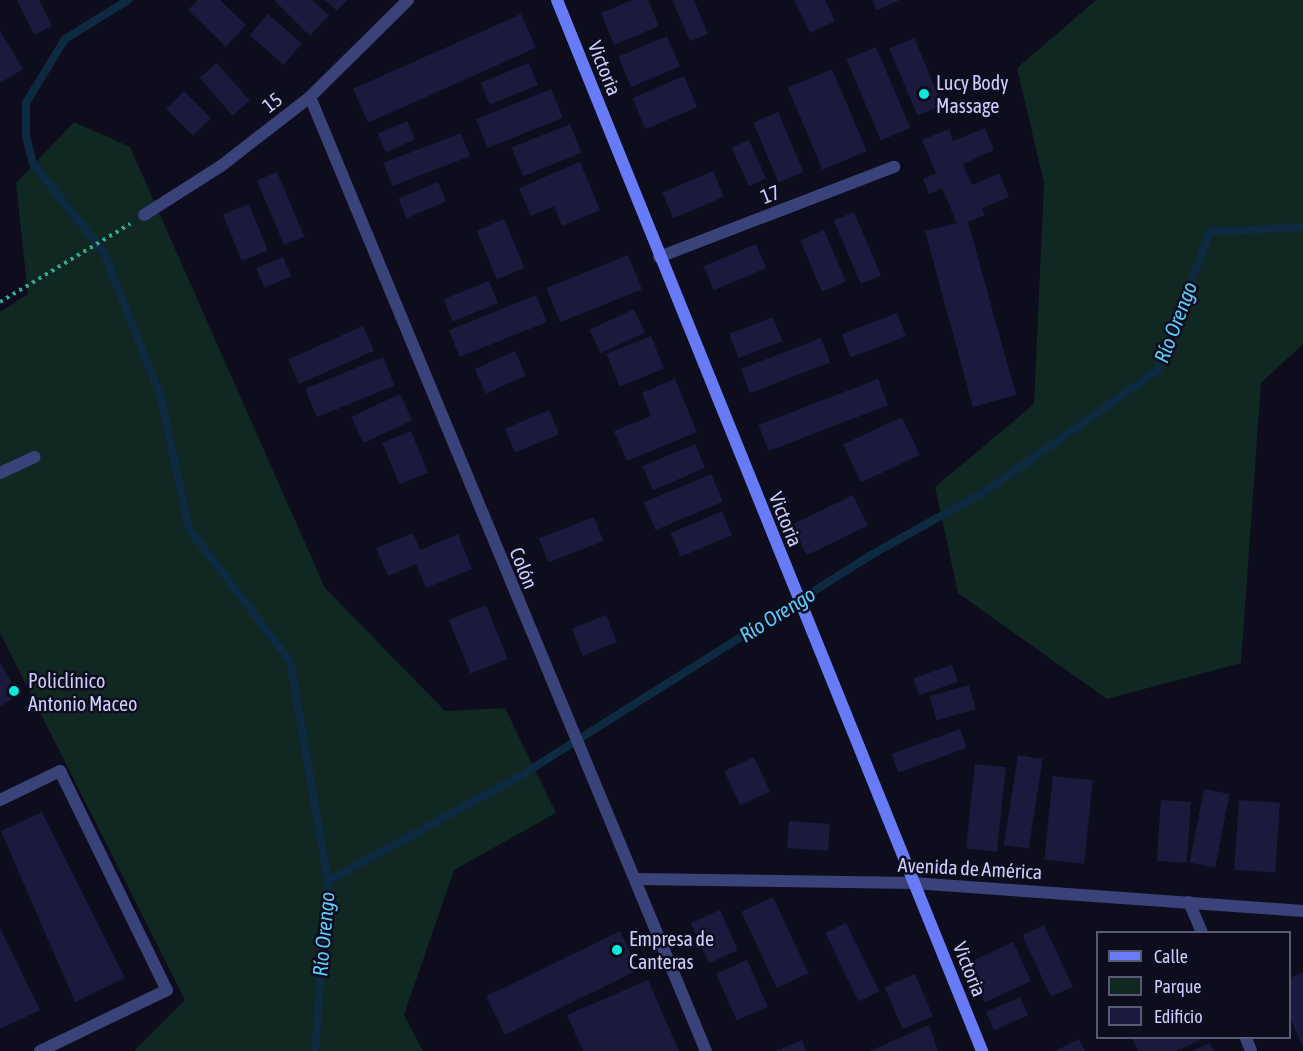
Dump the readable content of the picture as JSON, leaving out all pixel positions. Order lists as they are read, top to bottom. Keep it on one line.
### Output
{"streets":{"street":["Victoria","15","17","Colón","Avenida de América"]},"crossings":[["Victoria","17"],["Victoria","Avenida de América"],["15","Colón"],["Colón","Avenida de América"]],"water":["Río Orengo"],"places":["Lucy Body Massage","Policlínico Antonio Maceo","Empresa de Canteras"],"legend":["Calle","Parque","Edificio"]}
